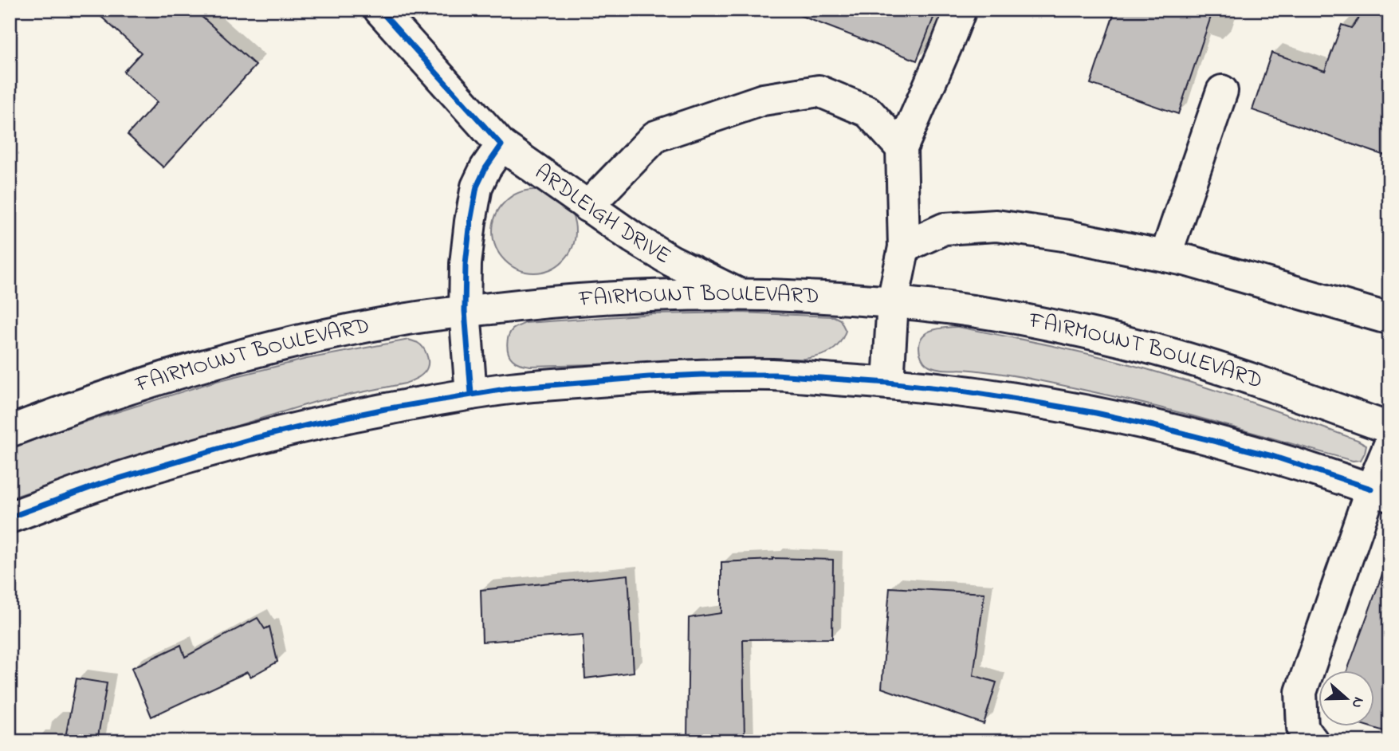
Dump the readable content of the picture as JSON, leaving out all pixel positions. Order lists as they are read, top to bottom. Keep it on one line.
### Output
{"streets":{"main road":["ARDLEIGH DRIVE","FAIRMOUNT BOULEVARD"]},"crossings":[["ARDLEIGH DRIVE","FAIRMOUNT BOULEVARD"]],"north":"right"}
